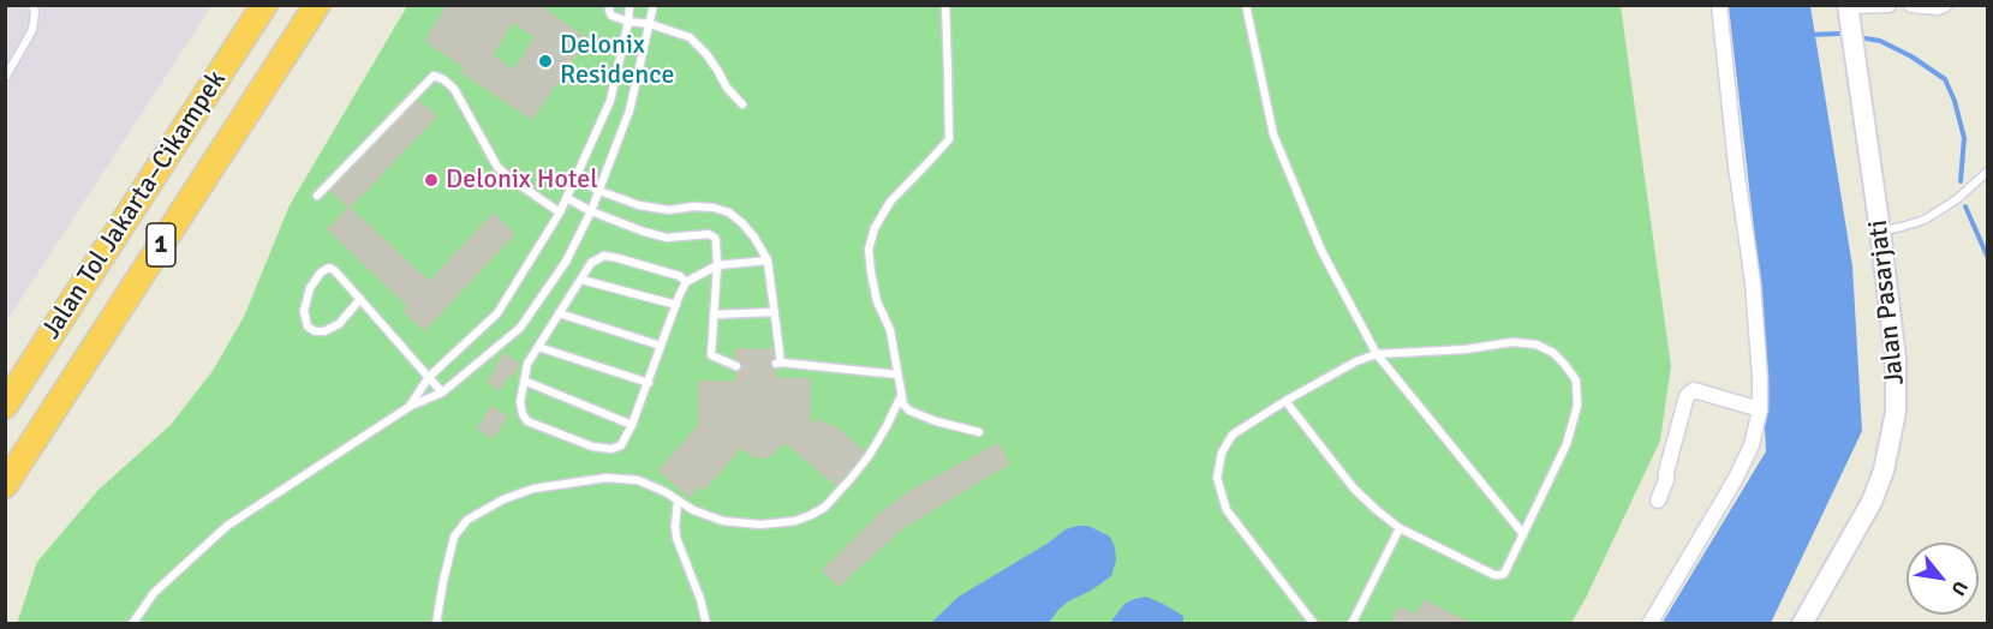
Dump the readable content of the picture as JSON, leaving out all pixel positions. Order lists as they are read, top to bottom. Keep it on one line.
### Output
{"streets":{"highway":["Jalan Tol Jakarta–Cikampek","1"],"main road":["Jalan Pasarjati"]},"places":["Delonix Residence","Delonix Hotel"],"north":"bottom right"}
